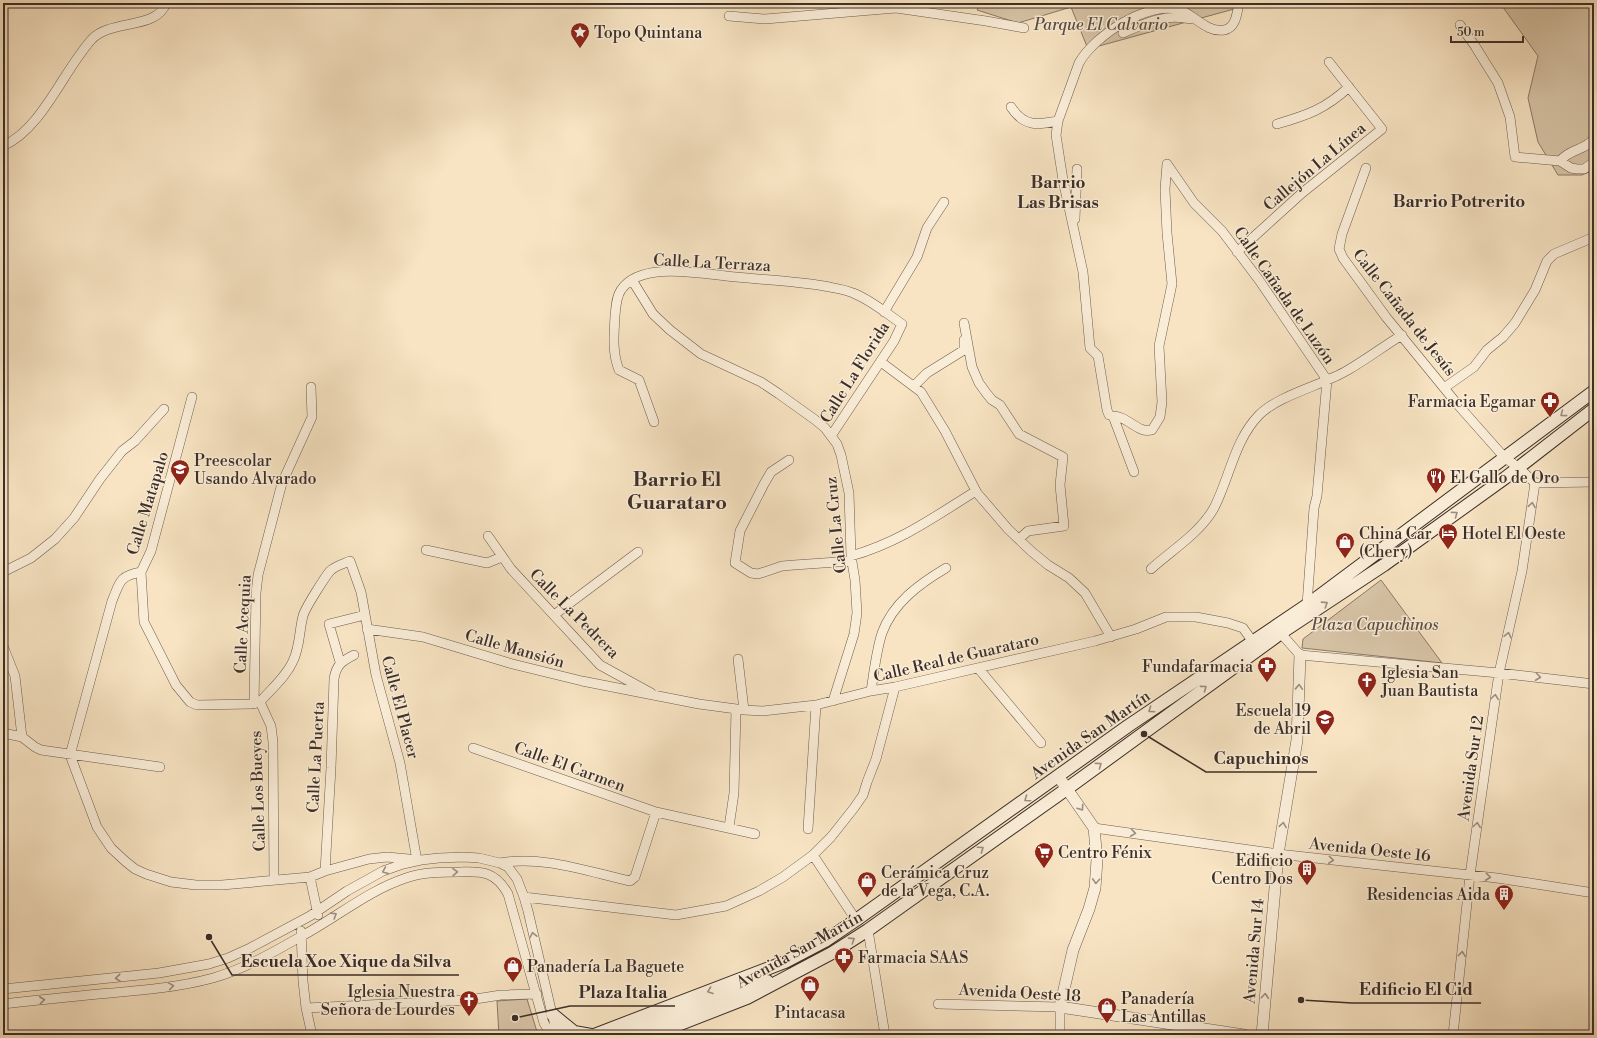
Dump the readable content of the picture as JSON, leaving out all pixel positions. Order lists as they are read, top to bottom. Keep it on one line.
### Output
{"streets":{"main road":["Avenida San Martín"],"street":["Callejón La Línea","Calle La Terraza","Calle Cañada de Luzón","Calle Cañada de Jesús","Calle La Florida","Calle Matapalo","Calle La Cruz","Calle La Pedrera","Calle Acequia","Calle Mansión","Calle Real de Guarataro","Calle El Placer","Calle La Puerta","Calle El Carmen","Avenida Sur 12","Calle Los Bueyes","Avenida Oeste 16","Avenida Sur 14","Avenida Oeste 18"]},"crossings":[["Callejón La Línea","Calle Cañada de Luzón"],["Calle La Terraza","Calle La Florida"],["Calle La Terraza","Calle La Cruz"],["Calle Cañada de Luzón","Avenida San Martín"],["Calle Cañada de Jesús","Avenida San Martín"],["Calle Cañada de Jesús","Avenida Sur 12"],["Calle La Florida","Calle La Cruz"],["Calle La Cruz","Calle Real de Guarataro"],["Calle La Pedrera","Calle Mansión"],["Calle La Pedrera","Calle Real de Guarataro"],["Calle Acequia","Calle El Placer"],["Calle Acequia","Calle Los Bueyes"],["Calle Mansión","Calle Real de Guarataro"],["Calle Mansión","Calle El Placer"],["Calle Real de Guarataro","Avenida San Martín"],["Calle El Placer","Calle Los Bueyes"],["Avenida Sur 12","Avenida Oeste 16"],["Avenida Oeste 16","Avenida Sur 14"]],"one_way":["Avenida Sur 12","Avenida Oeste 16","Avenida Sur 14"],"districts":["Barrio Las Brisas","Barrio Potrerito","Barrio El Guarataro"],"parks":["Parque El Calvario","Plaza Capuchinos"],"places":{"place":["Topo Quintana"],"pharmacy":["Farmacia Egamar","Fundafarmacia","Farmacia SAAS"],"school or university":["Preescolar Usando Alvarado","Escuela 19 de Abril"],"restaurant":["El Gallo de Oro"],"hotel":["Hotel El Oeste"],"shop":["China Car (Chery)","Cerámica Cruz de la Vega, C.A.","Panadería La Baguete","Pintacasa","Panadería Las Antillas"],"church":["Iglesia San Juan Bautista","Iglesia Nuestra Señora de Lourdes"],"other":["Capuchinos","Escuela Xoe Xique da Silva","Edificio El Cid","Plaza Italia"],"supermarket":["Centro Fénix"],"building":["Edificio Centro Dos","Residencias Aida"]},"scale_bar":"50 m"}
